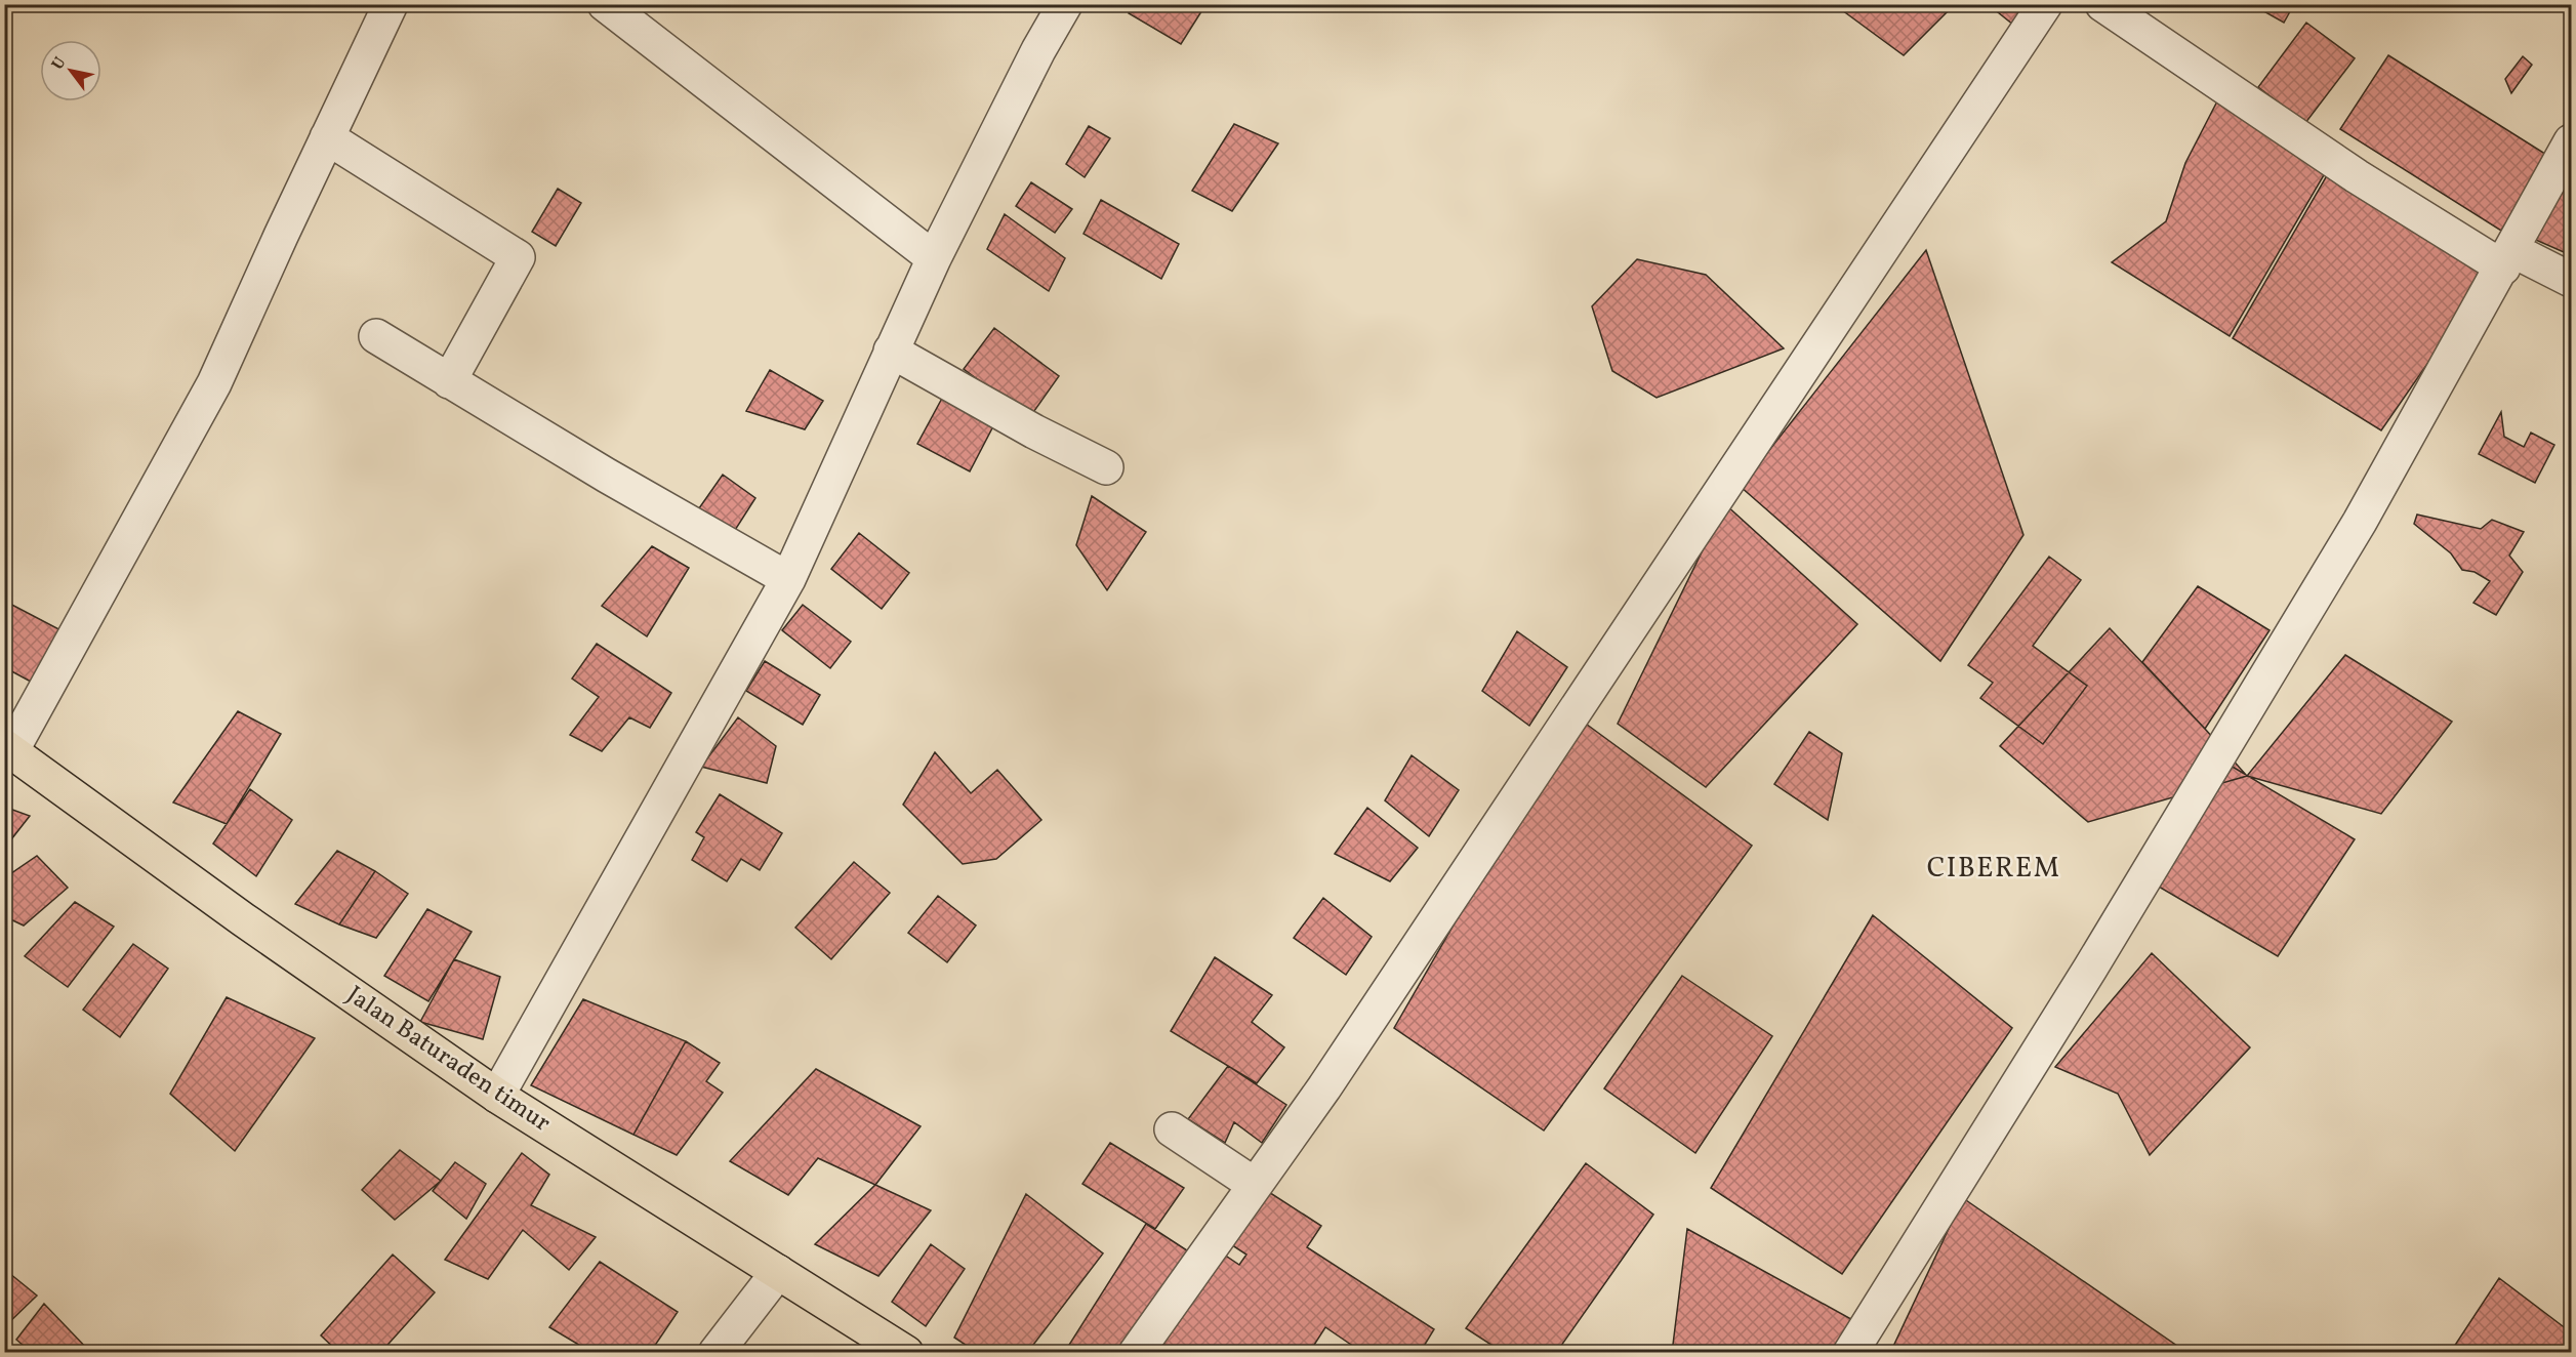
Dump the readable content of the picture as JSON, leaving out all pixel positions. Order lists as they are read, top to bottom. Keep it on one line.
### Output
{"streets":{"main road":["Jalan Baturaden timur"]},"districts":["CIBEREM"],"north":"top left"}
